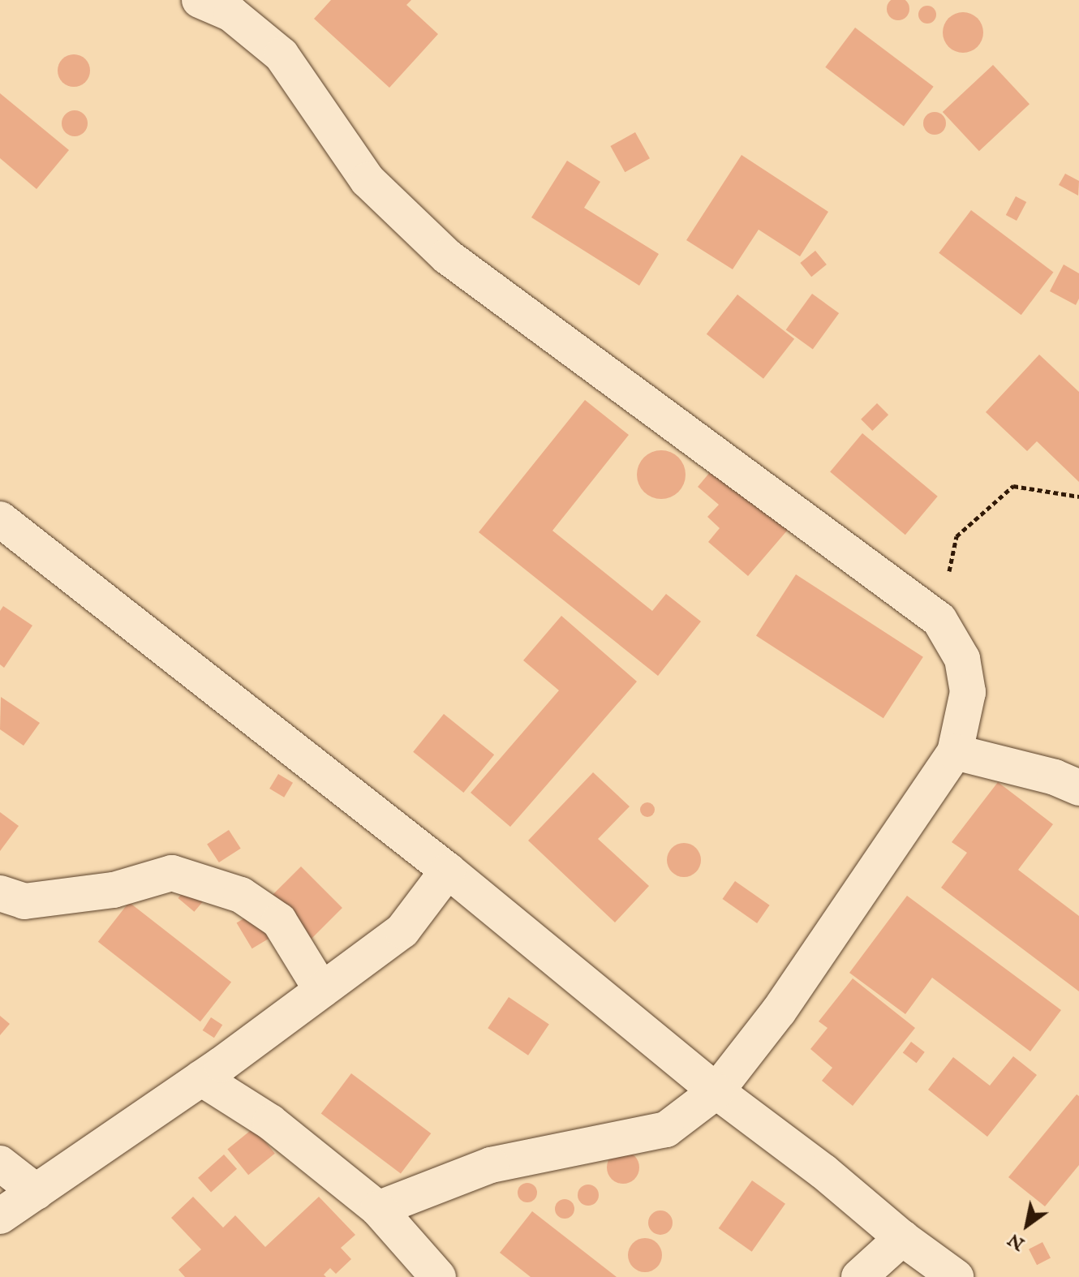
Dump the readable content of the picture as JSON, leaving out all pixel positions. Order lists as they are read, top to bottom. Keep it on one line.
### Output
{"north":"bottom left"}
